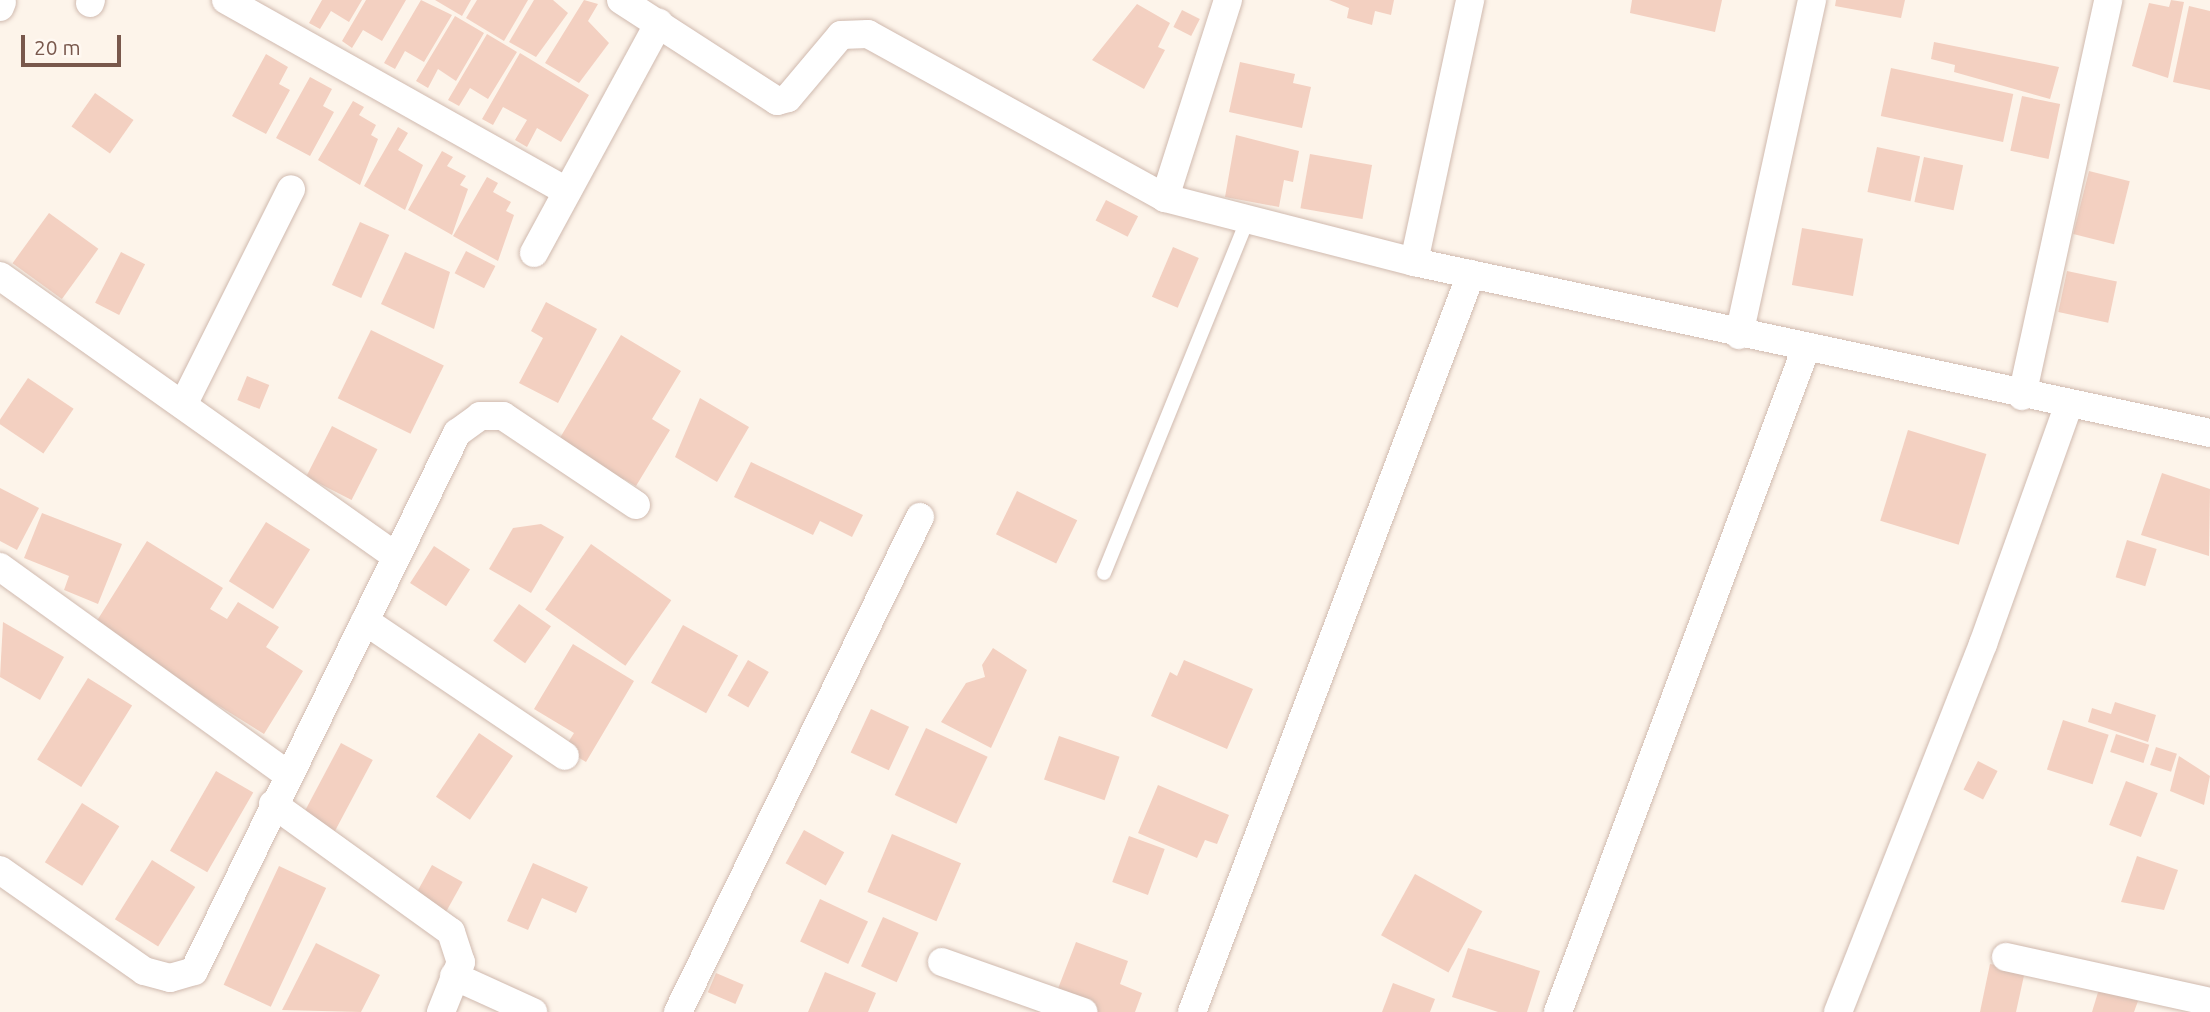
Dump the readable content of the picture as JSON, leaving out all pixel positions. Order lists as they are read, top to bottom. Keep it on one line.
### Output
{"scale_bar":"20 m"}
